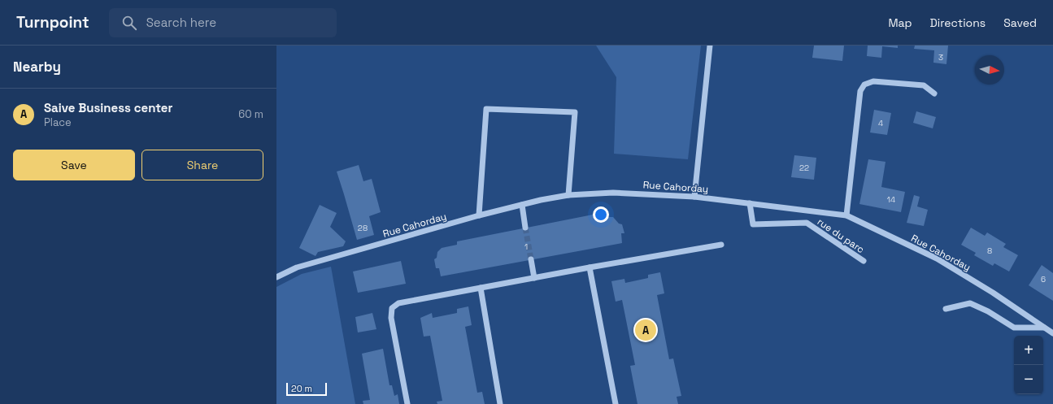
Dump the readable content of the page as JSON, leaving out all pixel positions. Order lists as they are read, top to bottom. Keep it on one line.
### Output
{"streets":{"street":["Rue Cahorday","rue du parc"]},"crossings":[["Rue Cahorday","rue du parc"]],"house_numbers":["3","4","22","14","28","1","8","6"],"scale_bar":"20 m","north":"right","page":{"header":"Turnpoint","search":"Search here","nav":["Map","Directions","Saved"],"heading":"Nearby","list":[{"mark":"A","name":"Saive Business center","note":"Place","value":"60 m"}],"buttons":["Save","Share"],"pins":"A","map_buttons":["+","−"],"scale":"20 m"}}
